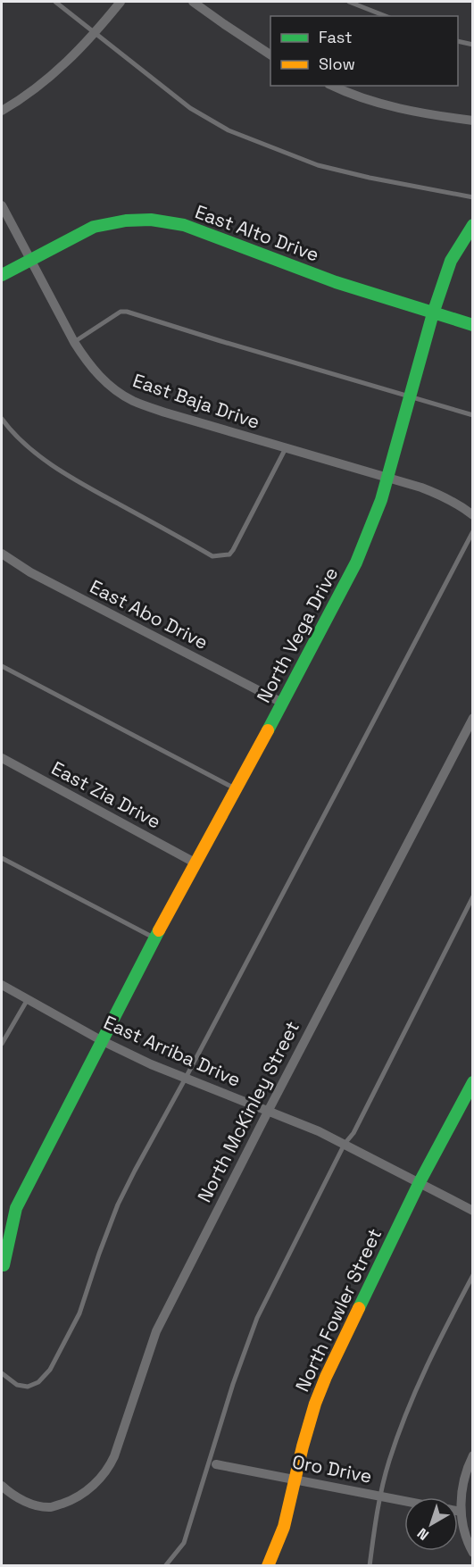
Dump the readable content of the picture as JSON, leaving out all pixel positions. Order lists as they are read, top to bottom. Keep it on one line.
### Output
{"streets":{"street":["East Alto Drive","East Baja Drive","East Abo Drive","North Vega Drive","East Zia Drive","East Arriba Drive","North McKinley Street","North Fowler Street","Oro Drive"]},"crossings":[["East Alto Drive","East Baja Drive"],["East Alto Drive","North Vega Drive"],["East Baja Drive","North Vega Drive"],["East Abo Drive","North Vega Drive"],["North Vega Drive","East Zia Drive"],["North Vega Drive","East Arriba Drive"],["East Arriba Drive","North McKinley Street"],["East Arriba Drive","North Fowler Street"],["North Fowler Street","Oro Drive"]],"legend":["Fast","Slow"],"north":"bottom left"}
